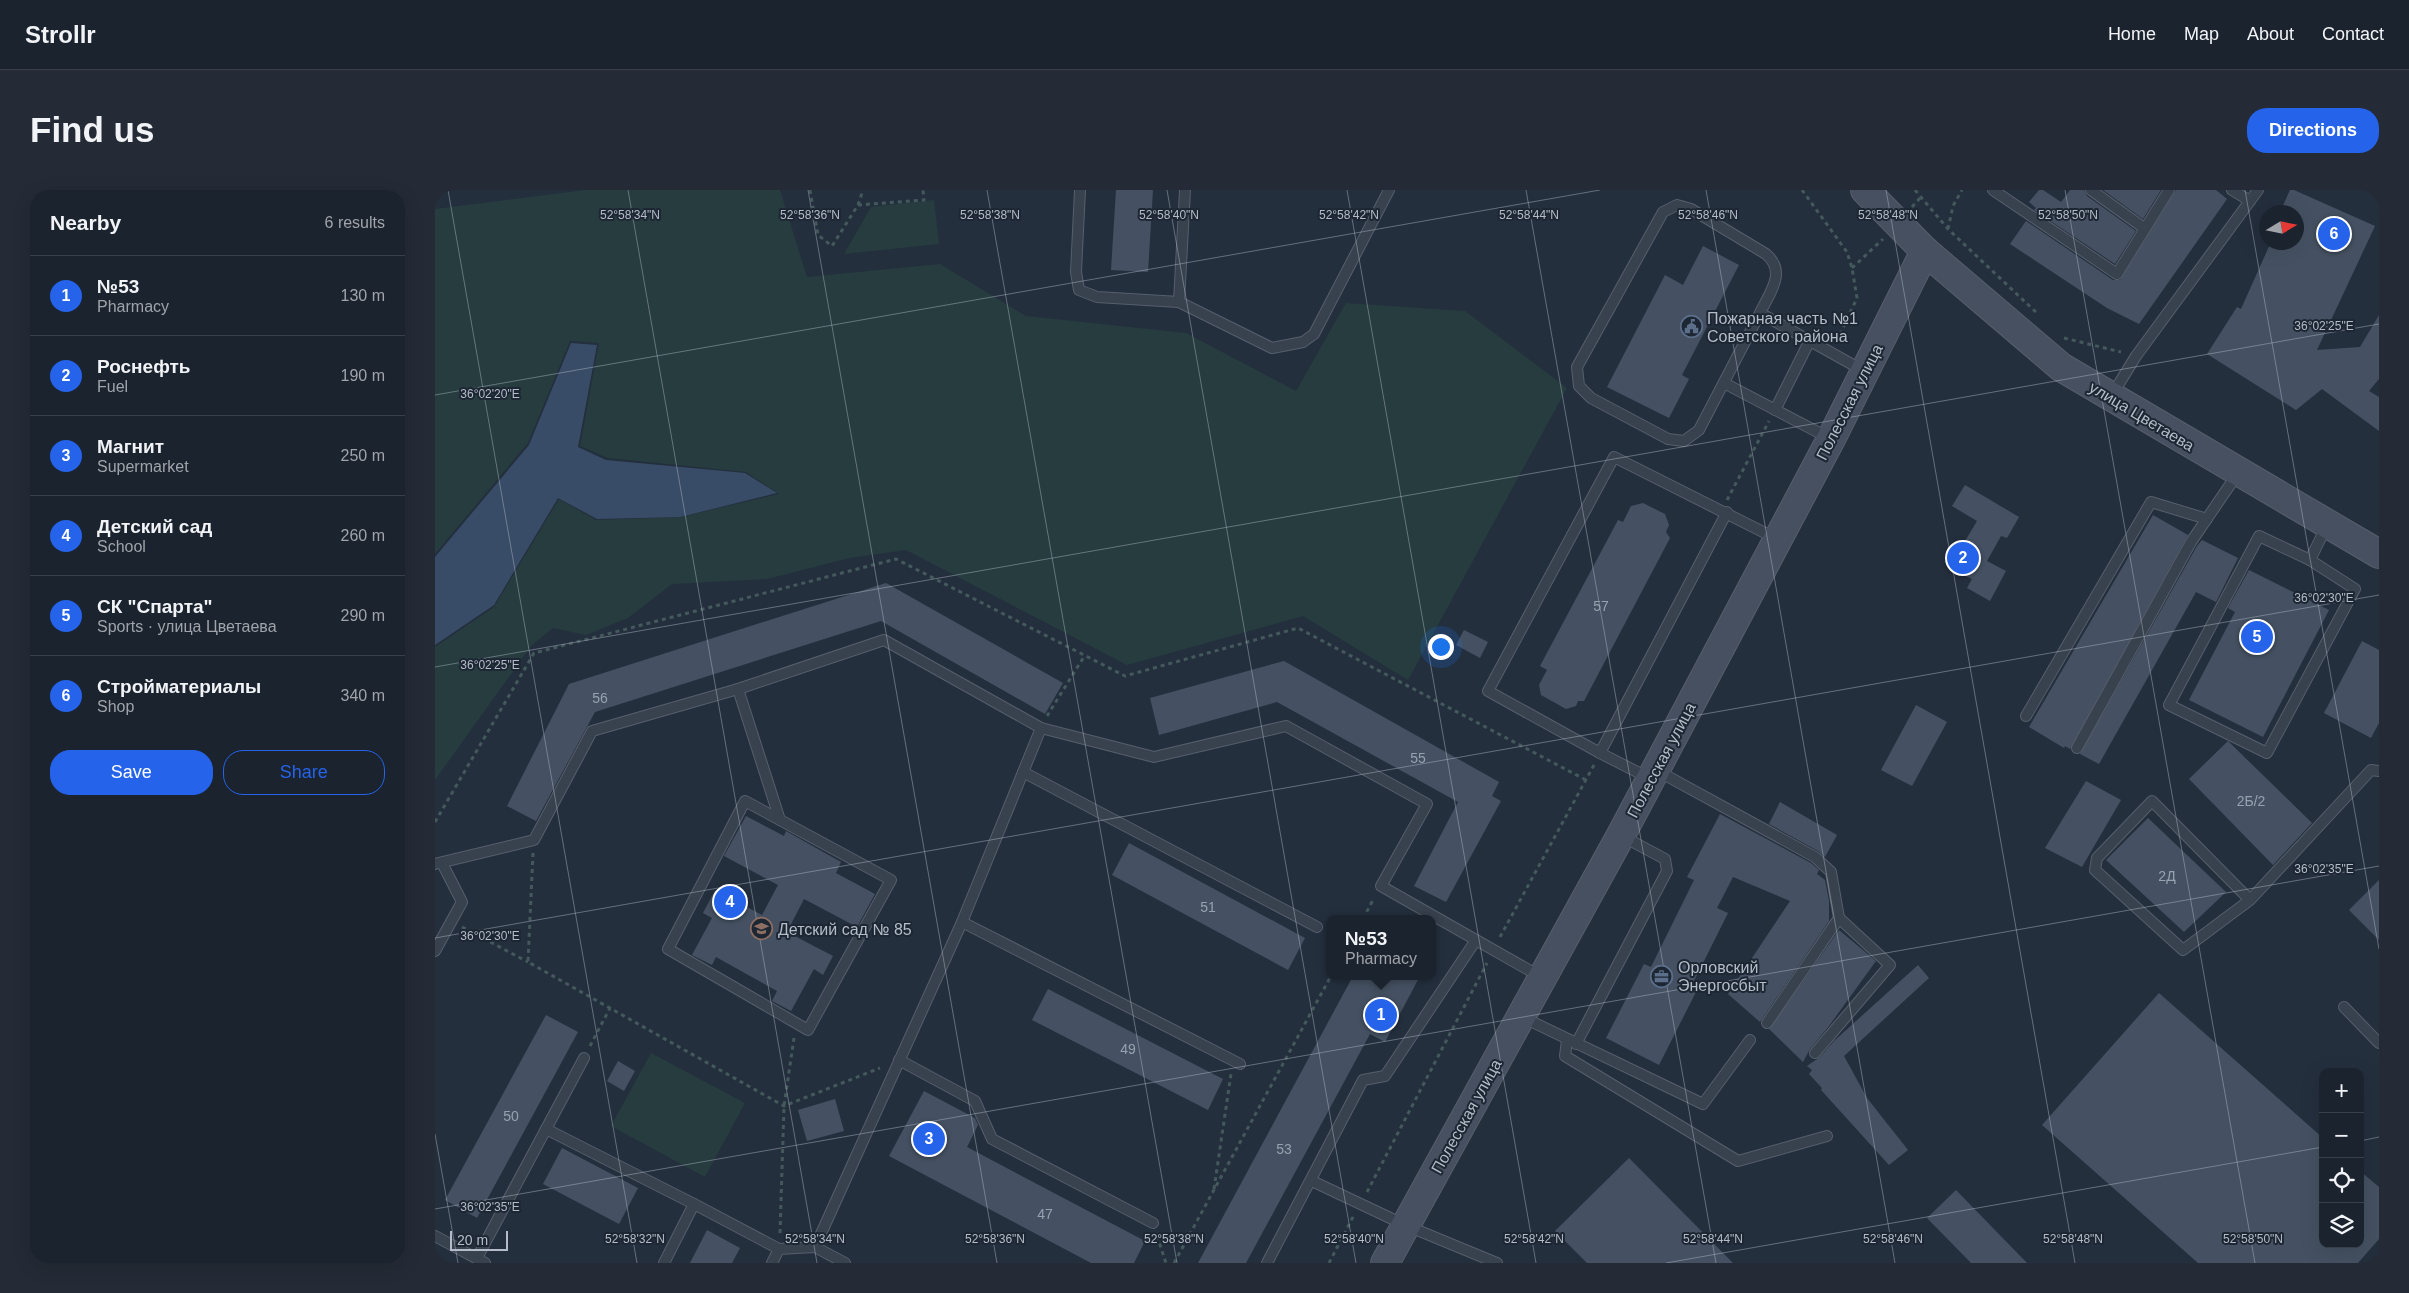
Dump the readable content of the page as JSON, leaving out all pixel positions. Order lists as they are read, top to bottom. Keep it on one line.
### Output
{"streets":{"street":["Полесская улица","улица Цветаева"]},"crossings":[["Полесская улица","улица Цветаева"]],"places":{"public building":["Пожарная часть №1 Советского района"],"school or university":["Детский сад № 85"],"office":["Орловский Энергосбыт"]},"house_numbers":["57","56","55","2Б/2","2Д","51","49","50","53","47"],"scale_bar":"20 m","north":"right","page":{"header":"Strollr","nav":["Home","Map","About","Contact"],"buttons":["Directions",["Save","Share"]],"title":"Find us","heading":["Nearby","6 results"],"pins":["6","2","5","4","1","3"],"list":[{"mark":"1","name":"№53","note":"Pharmacy","value":"130 m"},{"mark":"2","name":"Роснефть","note":"Fuel","value":"190 m"},{"mark":"3","name":"Магнит","note":"Supermarket","value":"250 m"},{"mark":"4","name":"Детский сад","note":"School","value":"260 m"},{"mark":"5","name":"СК \"Спарта\"","note":"Sports · улица Цветаева","value":"290 m"},{"mark":"6","name":"Стройматериалы","note":"Shop","value":"340 m"}],"popup":["№53","Pharmacy"],"map_buttons":["+","−"],"scale":"20 m"},"coordinates":["52°58'34\"N","52°58'36\"N","52°58'38\"N","52°58'40\"N","52°58'42\"N","52°58'44\"N","52°58'46\"N","52°58'48\"N","52°58'50\"N","36°02'25\"E","36°02'20\"E","36°02'30\"E","36°02'35\"E","52°58'32\"N"]}
